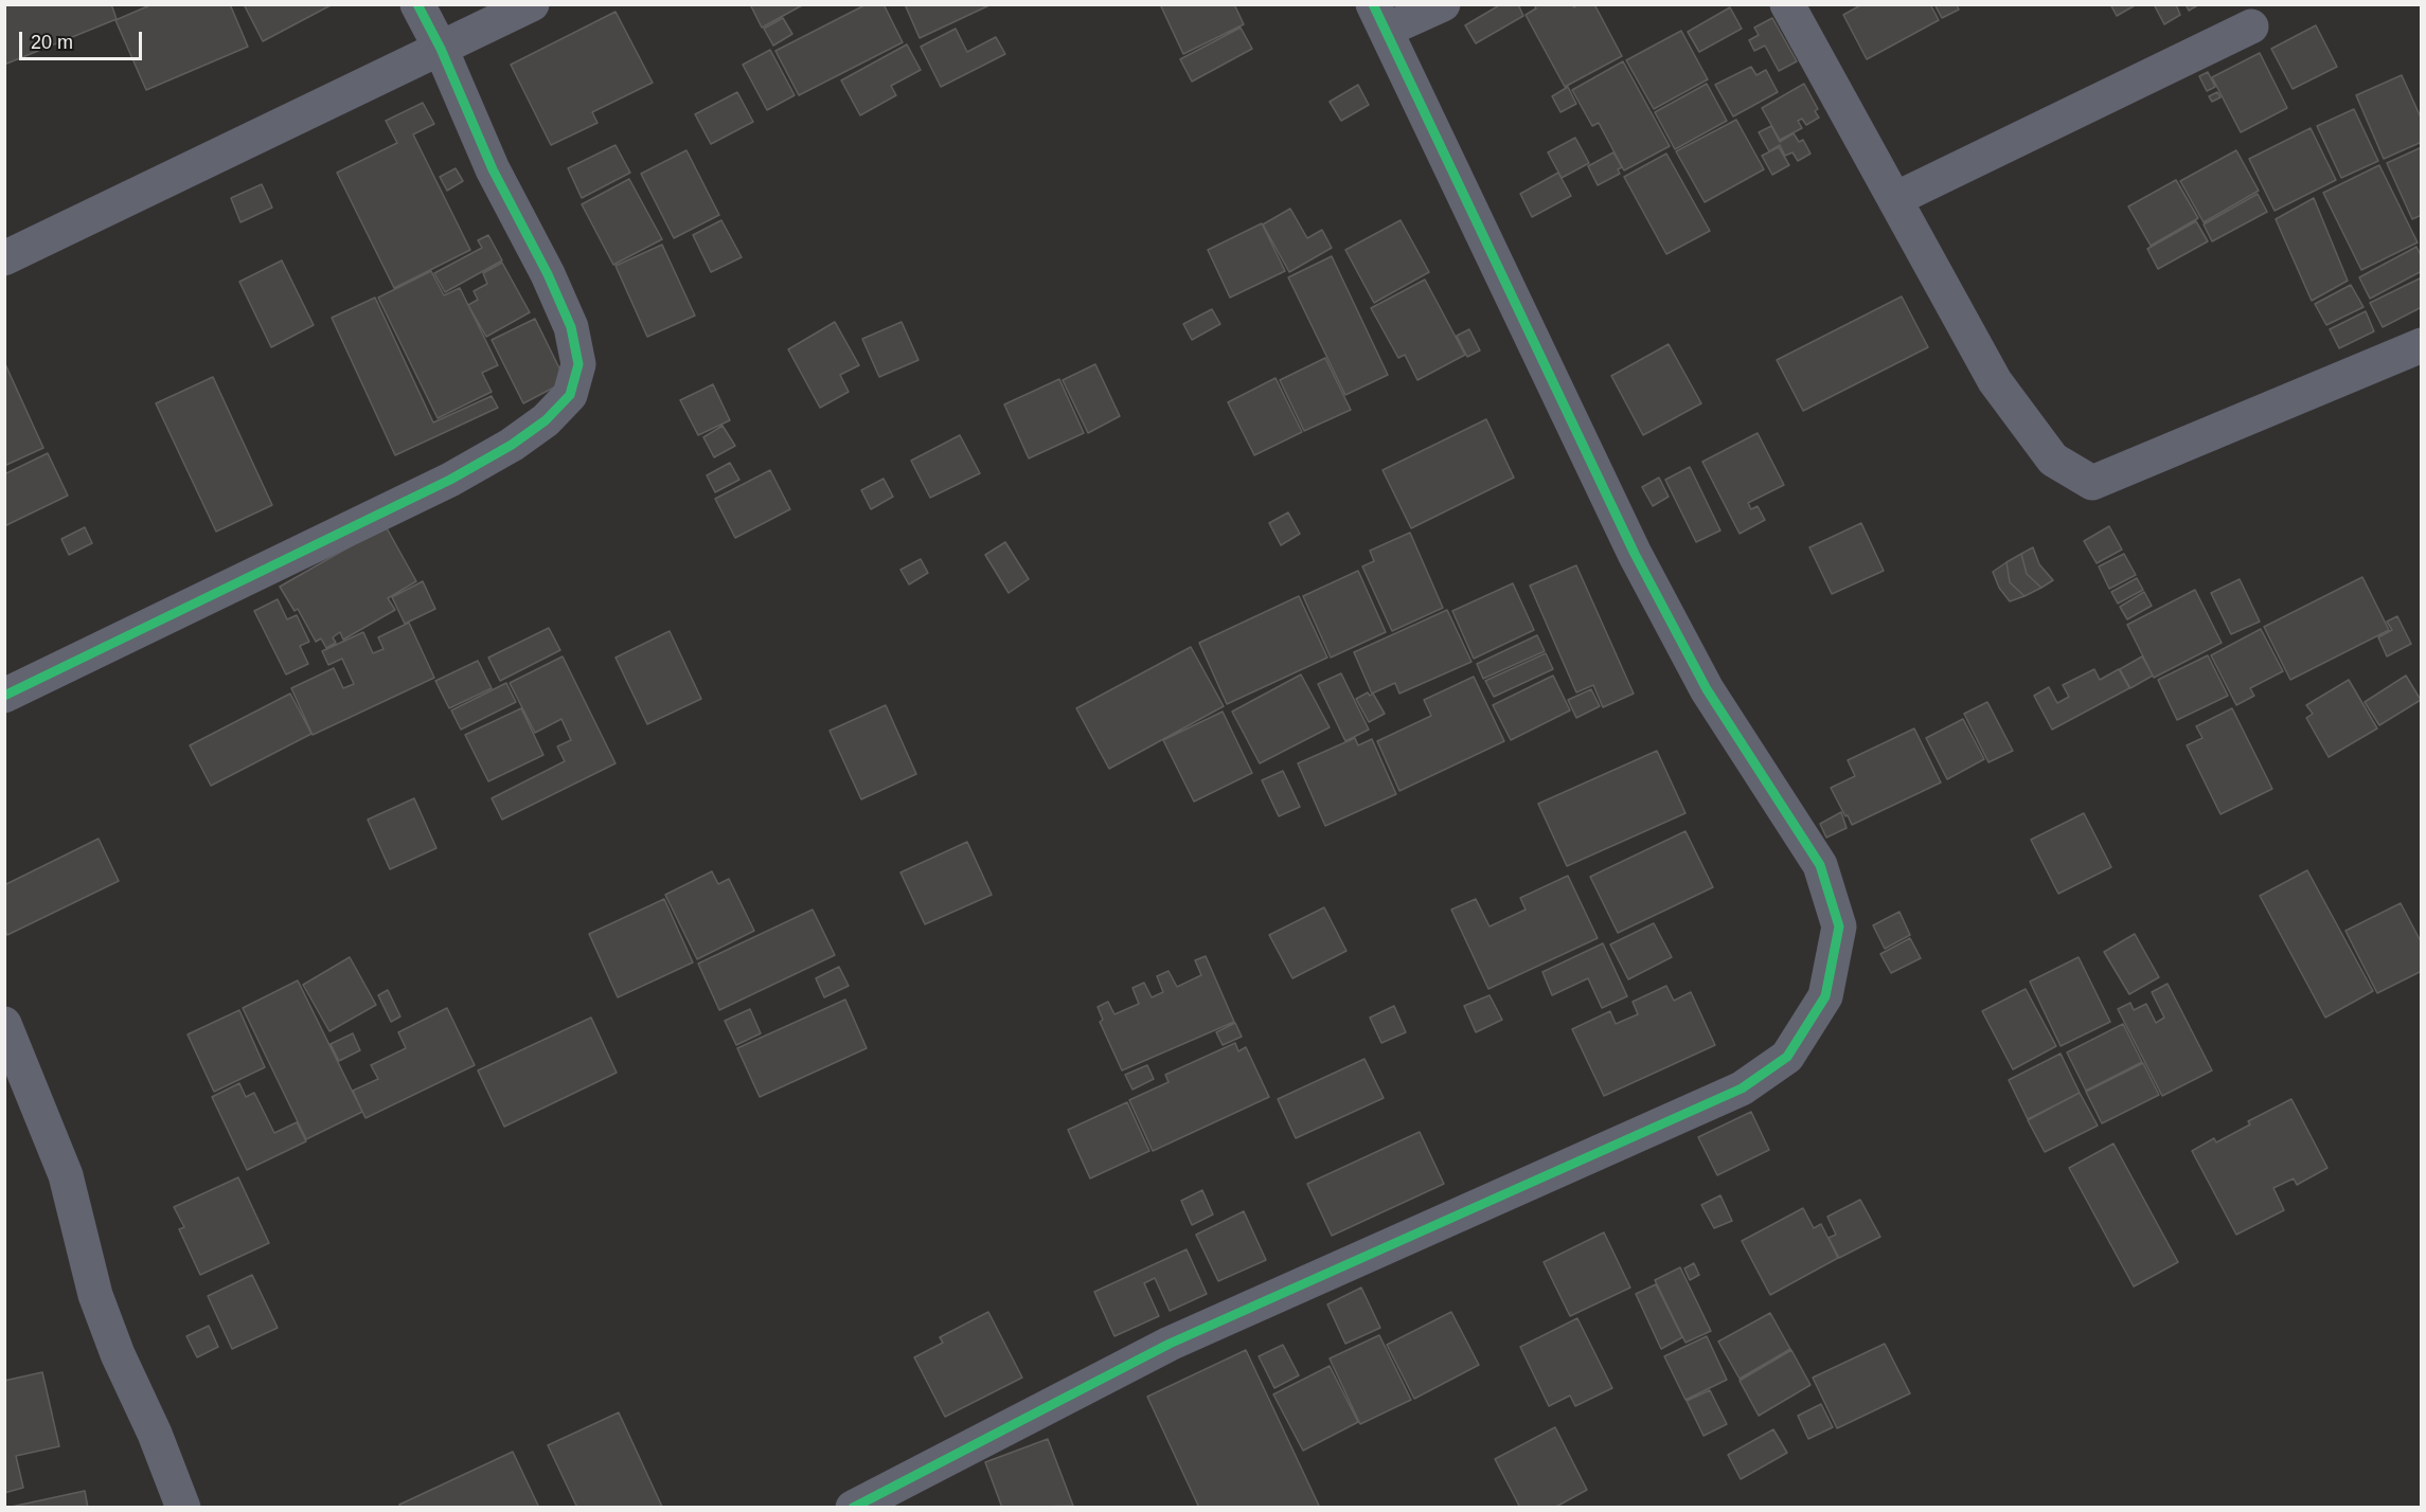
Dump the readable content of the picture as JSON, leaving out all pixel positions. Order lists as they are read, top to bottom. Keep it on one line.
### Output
{"scale_bar":"20 m"}
